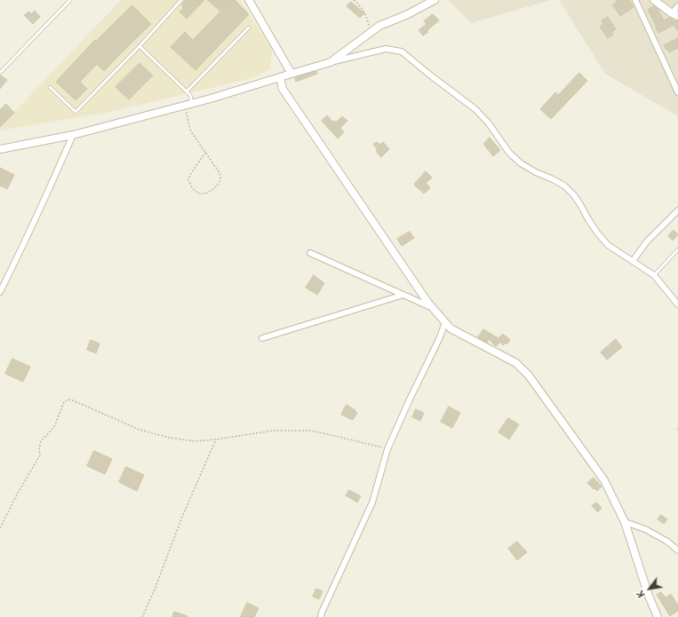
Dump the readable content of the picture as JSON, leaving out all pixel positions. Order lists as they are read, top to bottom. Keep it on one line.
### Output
{"north":"bottom left"}
